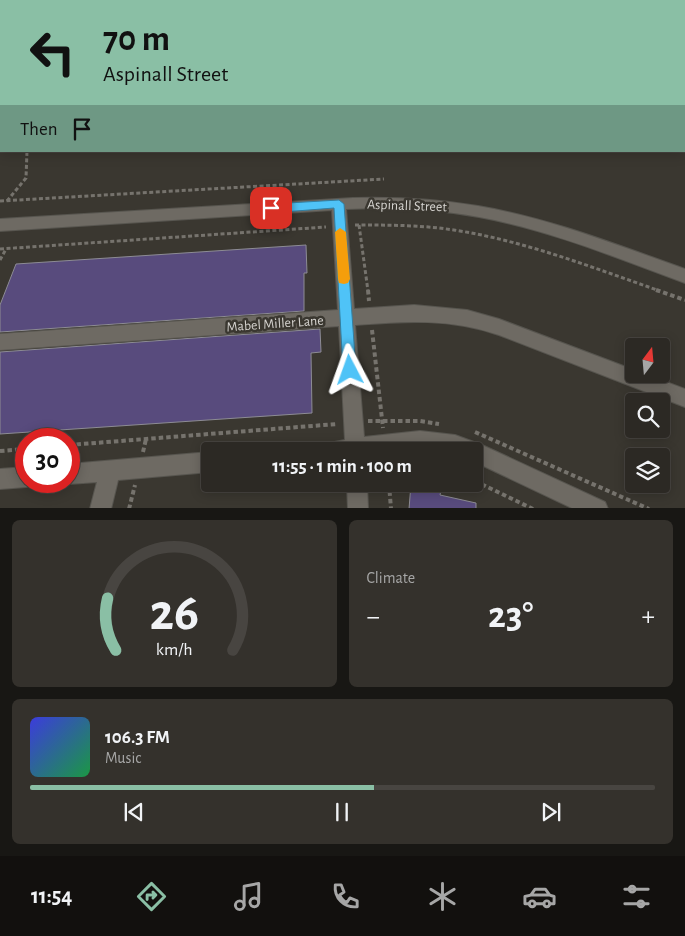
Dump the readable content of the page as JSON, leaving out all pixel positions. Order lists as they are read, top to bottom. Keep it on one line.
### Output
{"streets":{"street":["Aspinall Street","Mabel Miller Lane"]},"north":"top","page":{"turn":["70 m","Aspinall Street"],"then":"Then","limit":"30","trip":"11:55 · 1 min · 100 m","tile":"Climate","heat":["−","23°","+"],"song":["106.3 FM","Music"],"tabs":"11:54","gauge":["26","km/h"]}}
